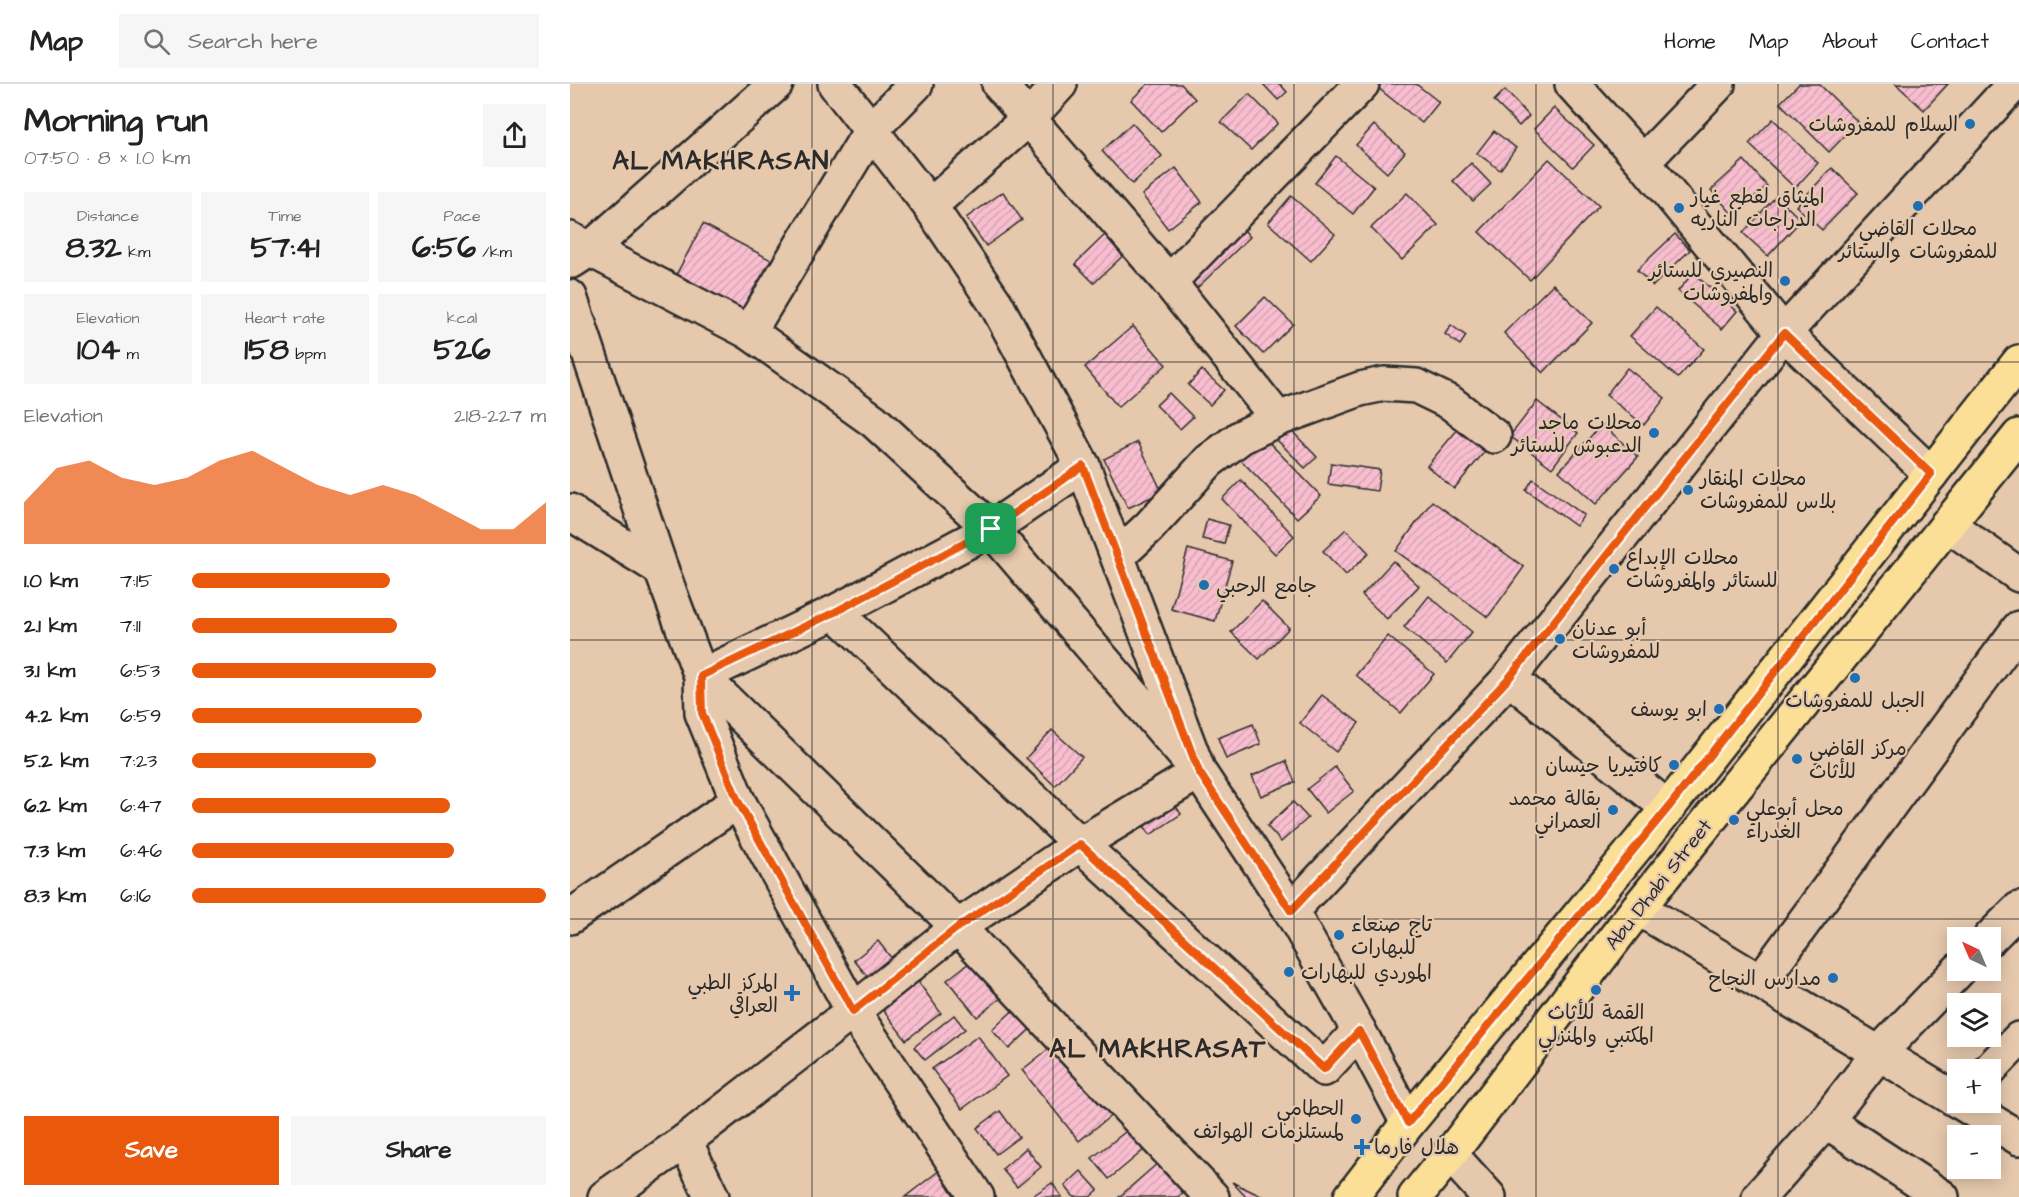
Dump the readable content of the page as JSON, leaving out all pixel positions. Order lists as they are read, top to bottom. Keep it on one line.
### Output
{"streets":{"main road":["Abu Dhabi Street"]},"districts":["AL MAKHRASAN","AL MAKHRASAT"],"places":{"other":["السلام للمفروشات","محلات القاضي للمفروشات والستائر","الميثاق لقطع غيار الدراجات الناريه","النصيري للستائر والمفروشات","محلات ماجد الدعبوش للستائر","محلات المنقار بلاس للمفروشات","محلات الإبداع للستائر والمفروشات","جامع الرحبي","أبو عدنان للمفروشات","الجبل للمفروشات","ابو يوسف","مركز القاضي للأثاث","كافتيريا حيسان","بقالة محمد العمراني","محل أبوعلي الغدراء","تاج صنعاء للبهارات","الموردي للبهارات","مدارس النجاح","القمة للأثاث المكتبي والمنزلي","الحطامي لمستلزمات الهواتف"],"health":["المركز الطبي العراقي","هلال فارما"]},"north":"top left","page":{"header":"Map","search":"Search here","nav":["Home","Map","About","Contact"],"heading":["Morning run","07:50 · 8 × 1.0 km"],"stats":[["Distance","8.32 km"],["Time","57:41"],["Pace","6:56 /km"],["Elevation","104 m"],["Heart rate","158 bpm"],["kcal","526"]],"chart":["Elevation","218–227 m"],"list":[{"name":"1.0 km","note":"7:15"},{"name":"2.1 km","note":"7:11"},{"name":"3.1 km","note":"6:53"},{"name":"4.2 km","note":"6:59"},{"name":"5.2 km","note":"7:23"},{"name":"6.2 km","note":"6:47"},{"name":"7.3 km","note":"6:46"},{"name":"8.3 km","note":"6:16"}],"map_buttons":["+","−"],"buttons":["Save","Share"]}}
